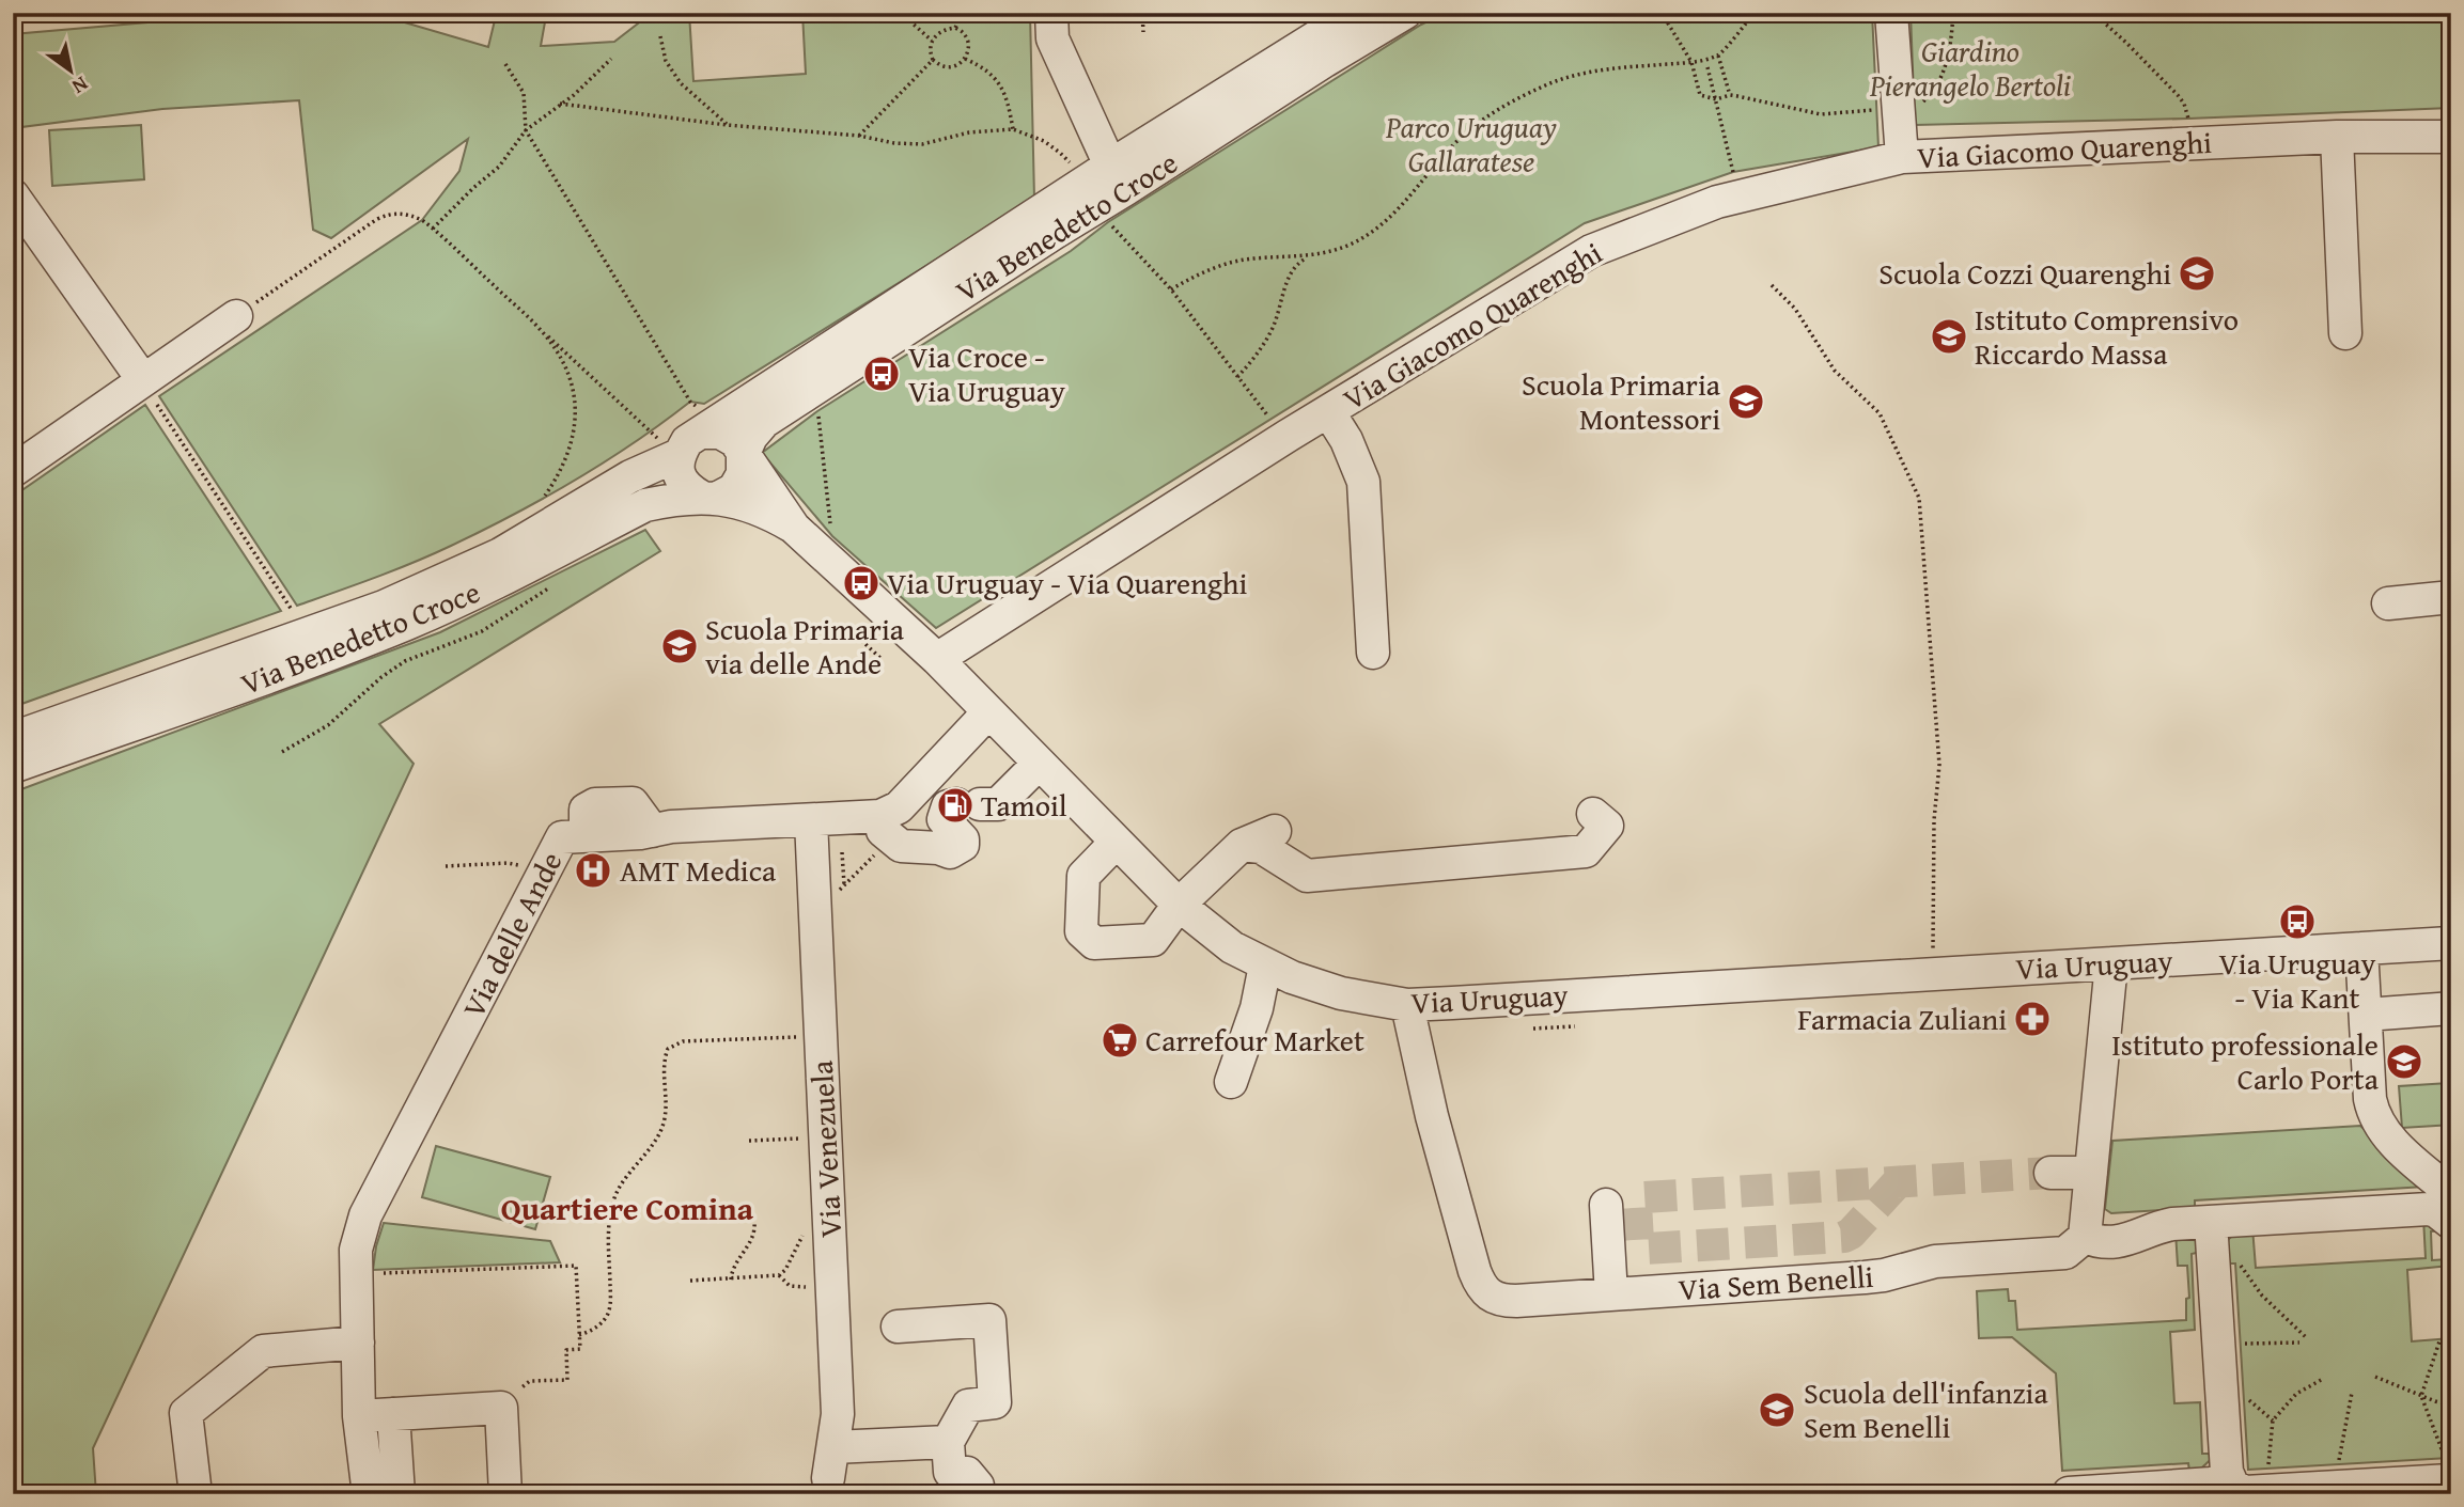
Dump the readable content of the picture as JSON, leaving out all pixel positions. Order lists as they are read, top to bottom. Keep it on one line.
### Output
{"streets":{"street":["Via Giacomo Quarenghi","Via Benedetto Croce","Via delle Ande","Via Uruguay","Via Venezuela","Via Sem Benelli"]},"crossings":[["Via Giacomo Quarenghi","Via Uruguay"],["Via Benedetto Croce","Via Uruguay"],["Via delle Ande","Via Venezuela"],["Via Uruguay","Via Sem Benelli"]],"districts":["Quartiere Comina"],"parks":["Giardino Pierangelo Bertoli","Parco Uruguay Gallaratese"],"places":{"school or university":["Scuola Cozzi Quarenghi","Istituto Comprensivo Riccardo Massa","Scuola Primaria Montessori","Scuola Primaria via delle Ande","Istituto professionale Carlo Porta","Scuola dell'infanzia Sem Benelli"],"bus stop":["Via Croce - Via Uruguay","Via Uruguay - Via Quarenghi","Via Uruguay - Via Kant"],"fuel station":["Tamoil"],"hospital":["AMT Medica"],"pharmacy":["Farmacia Zuliani"],"supermarket":["Carrefour Market"]},"north":"bottom right"}
